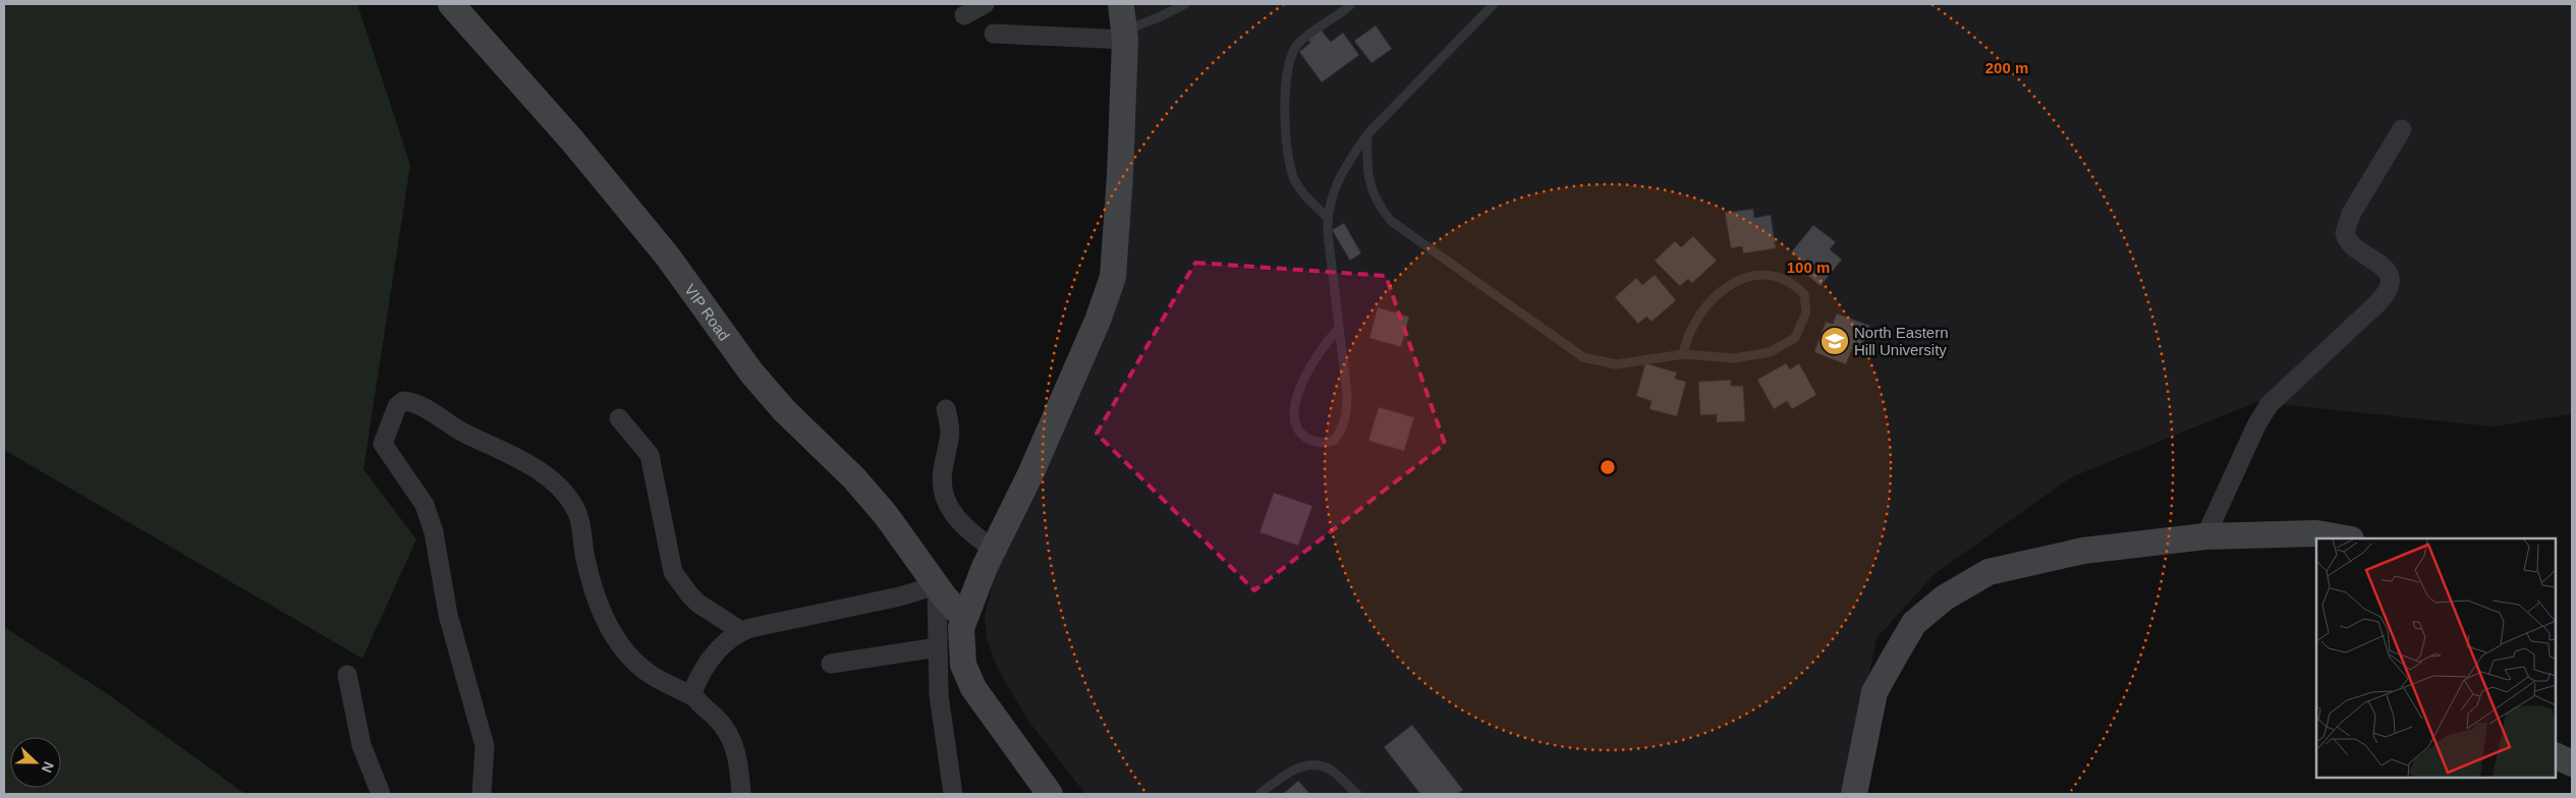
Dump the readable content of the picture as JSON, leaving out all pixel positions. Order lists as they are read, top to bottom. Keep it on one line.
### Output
{"streets":{"street":["VIP Road"]},"places":{"school or university":["North Eastern Hill University"]},"north":"right","rings":["200 m","100 m"]}
